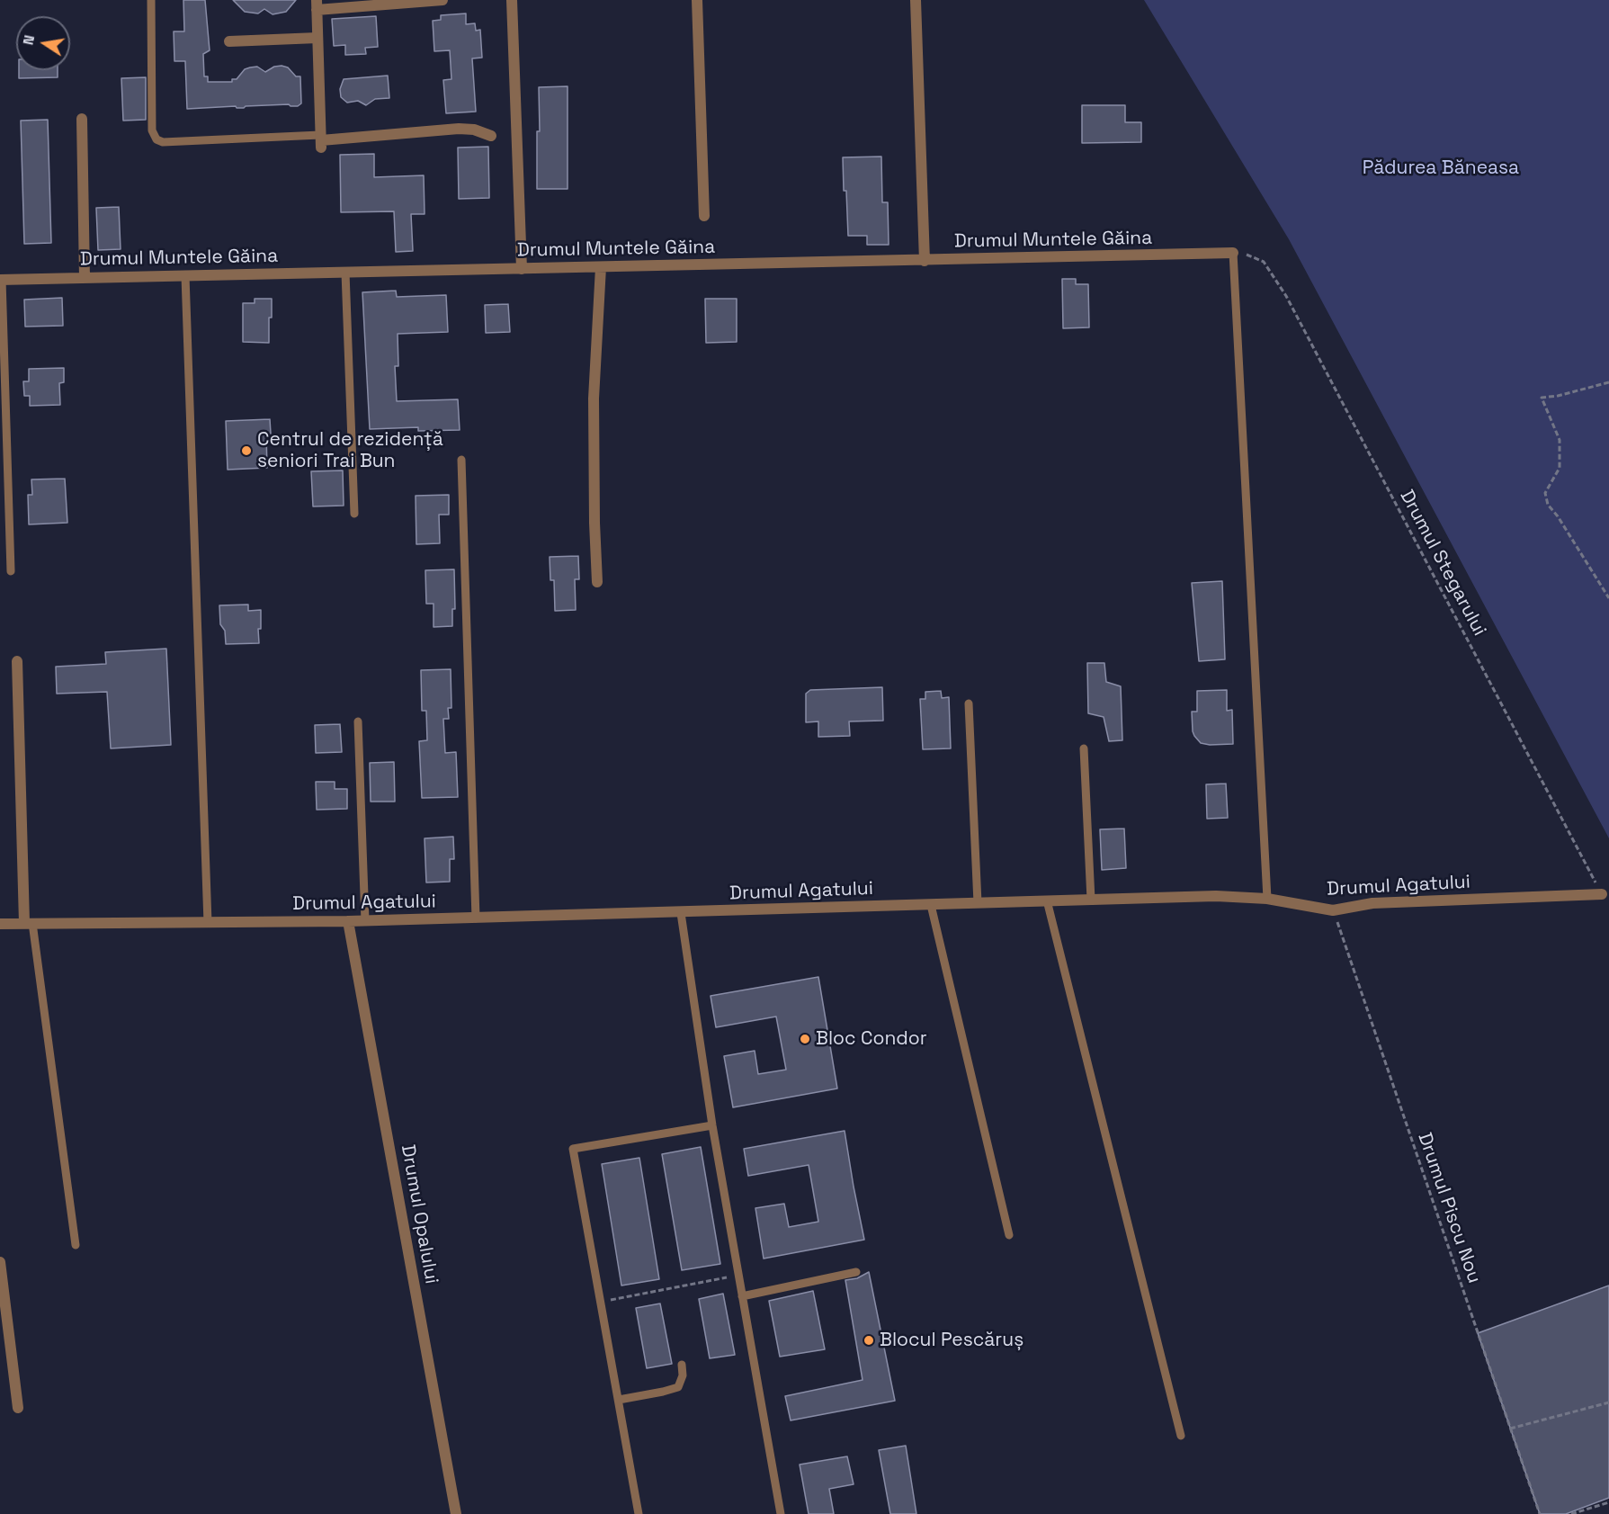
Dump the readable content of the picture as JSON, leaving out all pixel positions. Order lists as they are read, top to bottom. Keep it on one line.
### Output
{"streets":{"street":["Drumul Muntele Găina","Drumul Agatului","Drumul Opalului"],"path":["Drumul Stegarului","Drumul Piscu Nou"]},"crossings":[["Drumul Muntele Găina","Drumul Stegarului"],["Drumul Stegarului","Drumul Agatului"],["Drumul Agatului","Drumul Piscu Nou"],["Drumul Agatului","Drumul Opalului"]],"parks":["Pădurea Băneasa"],"places":["Centrul de rezidență seniori Trai Bun","Bloc Condor","Blocul Pescăruș"],"north":"left"}
